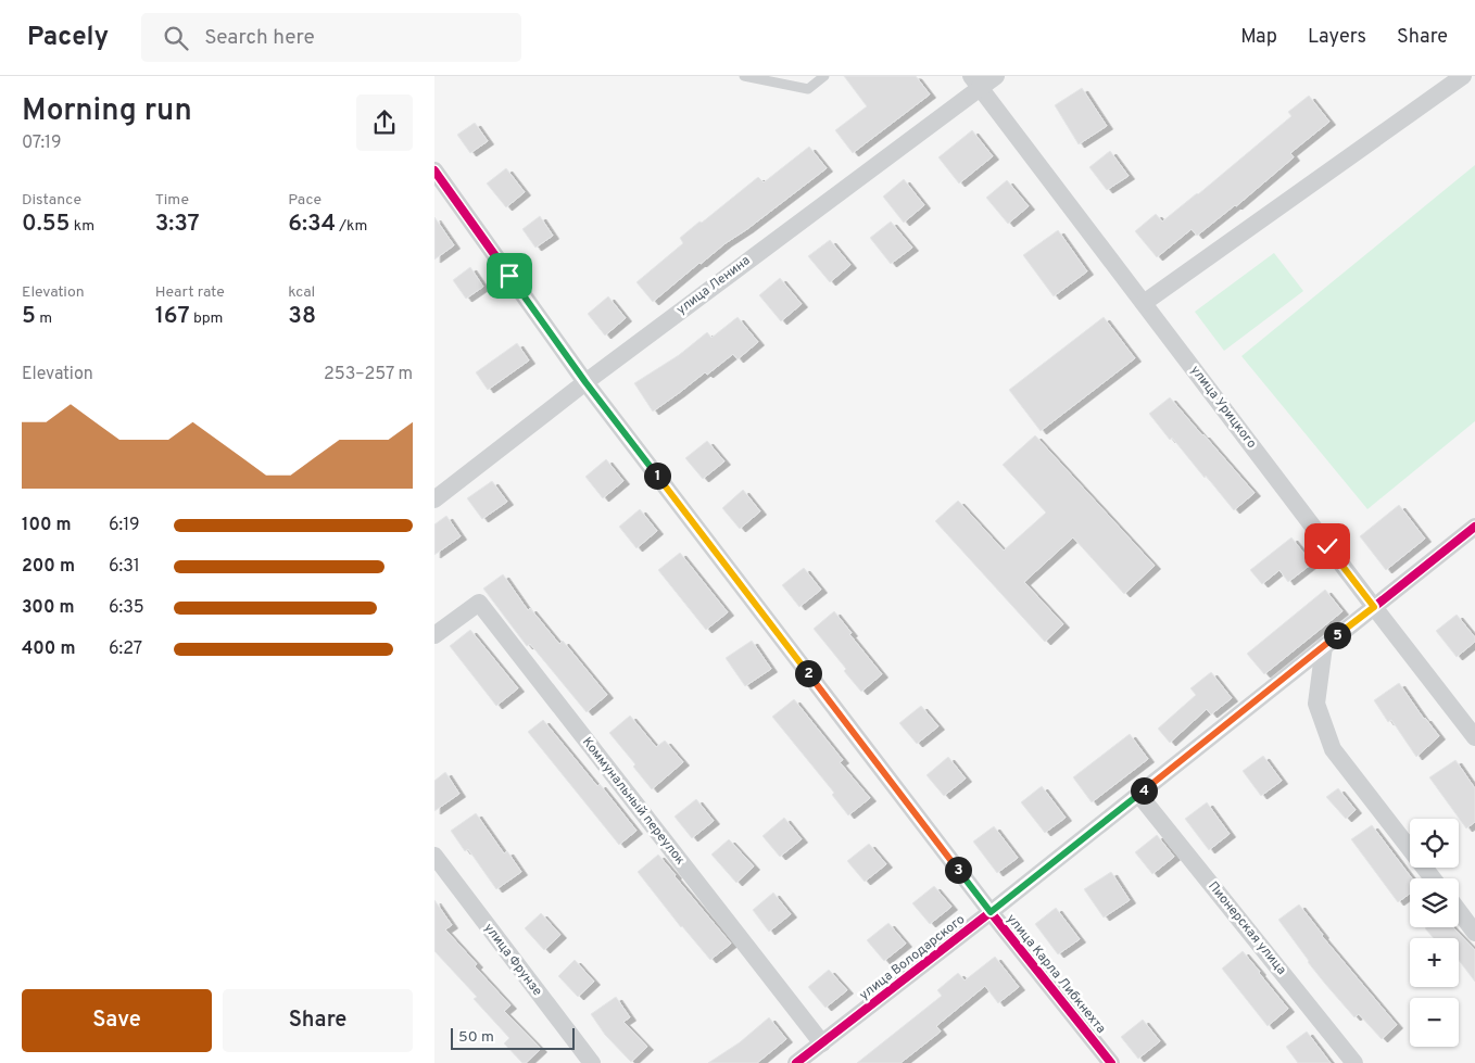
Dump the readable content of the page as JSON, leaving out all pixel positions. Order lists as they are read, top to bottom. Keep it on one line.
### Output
{"streets":{"street":["улица Ленина","улица Урицкого","Коммунальный переулок","Пионерская улица","улица Володарского","улица Фрунзе","улица Карла Либкнехта"]},"crossings":[["улица Ленина","улица Урицкого"],["улица Ленина","улица Карла Либкнехта"],["улица Урицкого","улица Володарского"],["Коммунальный переулок","улица Володарского"],["Пионерская улица","улица Володарского"],["улица Володарского","улица Карла Либкнехта"]],"scale_bar":"50 m","page":{"header":"Pacely","search":"Search here","nav":["Map","Layers","Share"],"heading":["Morning run","07:19"],"stats":[["Distance","0.55 km"],["Time","3:37"],["Pace","6:34 /km"],["Elevation","5 m"],["Heart rate","167 bpm"],["kcal","38"]],"chart":["Elevation","253–257 m"],"pins":["1","5","2","4","3"],"list":[{"name":"100 m","note":"6:19"},{"name":"200 m","note":"6:31"},{"name":"300 m","note":"6:35"},{"name":"400 m","note":"6:27"}],"map_buttons":["+","−"],"buttons":["Save","Share"],"scale":"50 m"}}
